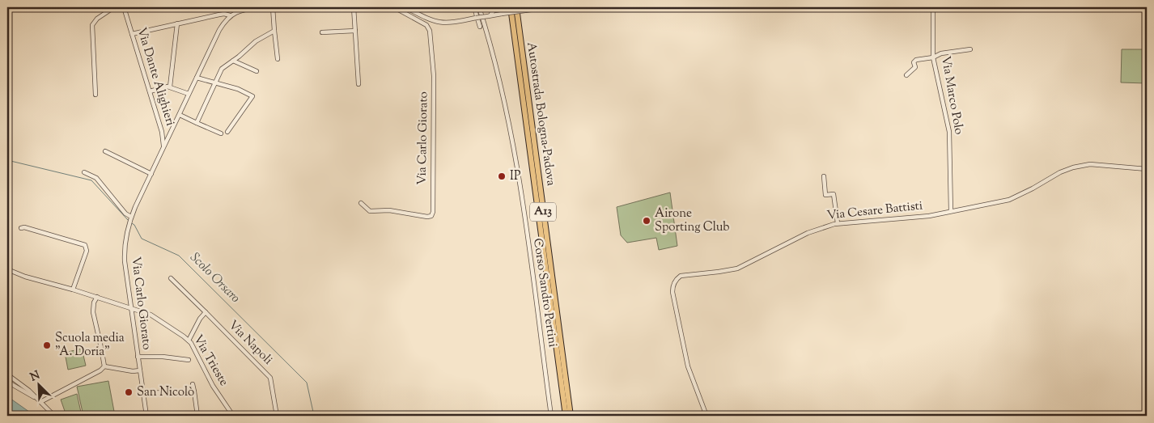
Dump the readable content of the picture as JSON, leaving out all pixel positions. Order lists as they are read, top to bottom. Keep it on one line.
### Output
{"streets":{"highway":["Autostrada Bologna-Padova","A13"],"street":["Via Dante Alighieri","Via Marco Polo","Via Carlo Giorato","Via Cesare Battisti","Corso Sandro Pertini","Via Napoli","Via Trieste"]},"crossings":[["Via Dante Alighieri","Via Carlo Giorato"],["Via Marco Polo","Via Cesare Battisti"],["Via Carlo Giorato","Via Trieste"]],"water":["Scolo Orsaro"],"places":["IP","Airone Sporting Club","Scuola media \"A. Doria\"","San Nicolò"],"north":"top left"}
